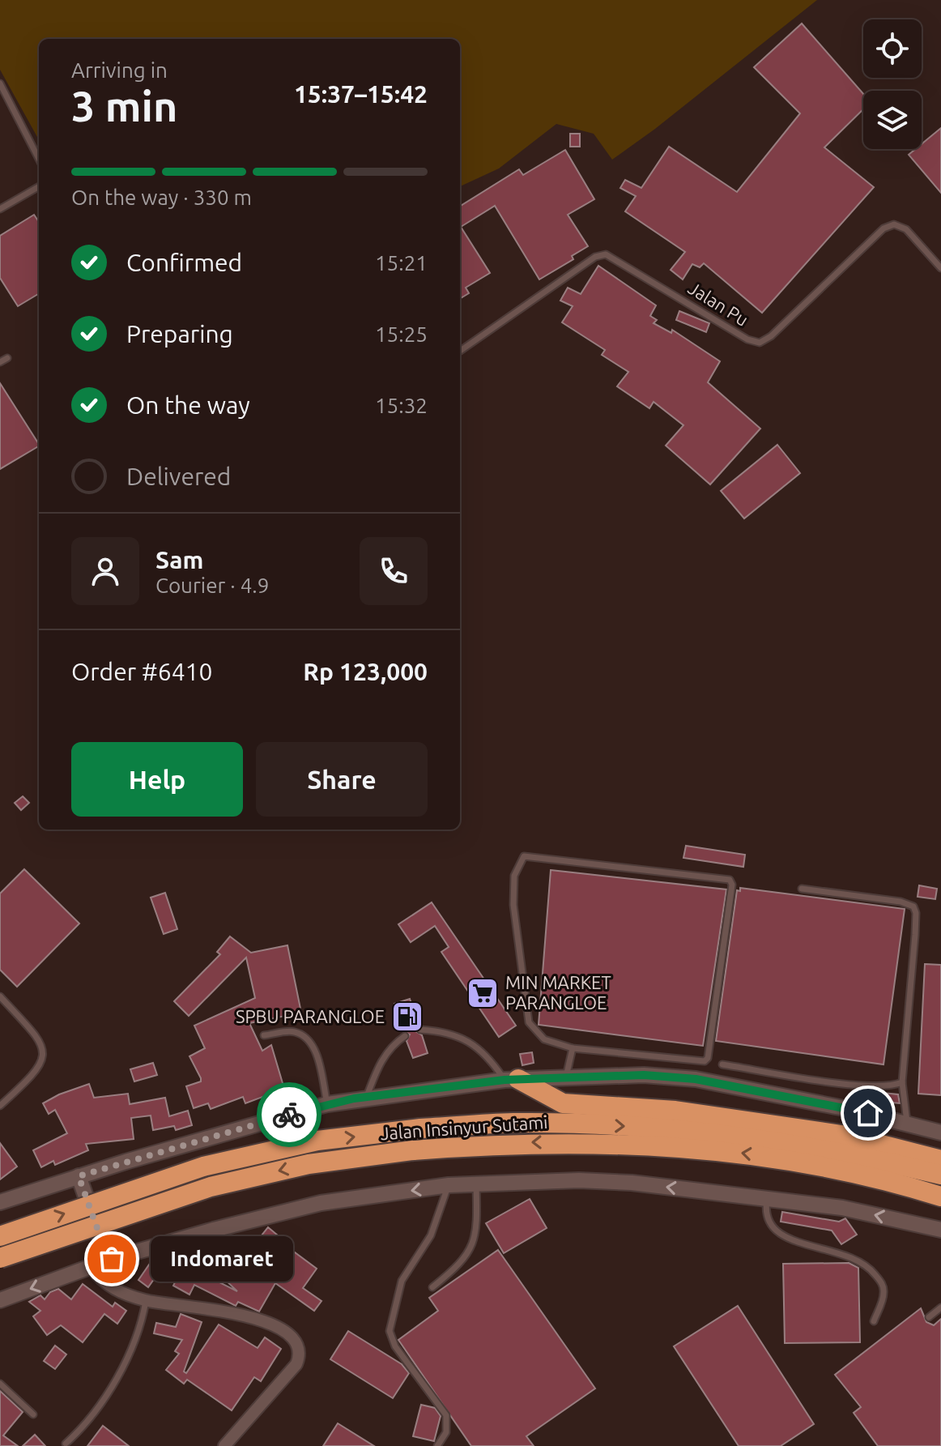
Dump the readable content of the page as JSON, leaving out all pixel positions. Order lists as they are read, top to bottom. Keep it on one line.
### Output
{"streets":{"highway":["Jalan Insinyur Sutami"],"lane":["Jalan Pu"]},"places":{"supermarket":["MIN MARKET PARANGLOE"],"fuel station":["SPBU PARANGLOE"],"other":["Indomaret"]},"page":{"heading":["3 min","Arriving in","15:37–15:42"],"panel":["Sam","Courier · 4.9","Order #6410","Rp 123,000"],"bar":"On the way · 330 m","list":[["Confirmed","15:21"],["Preparing","15:25"],["On the way","15:32"],"Delivered"],"buttons":["Help","Share"],"bubble":"Indomaret"}}
